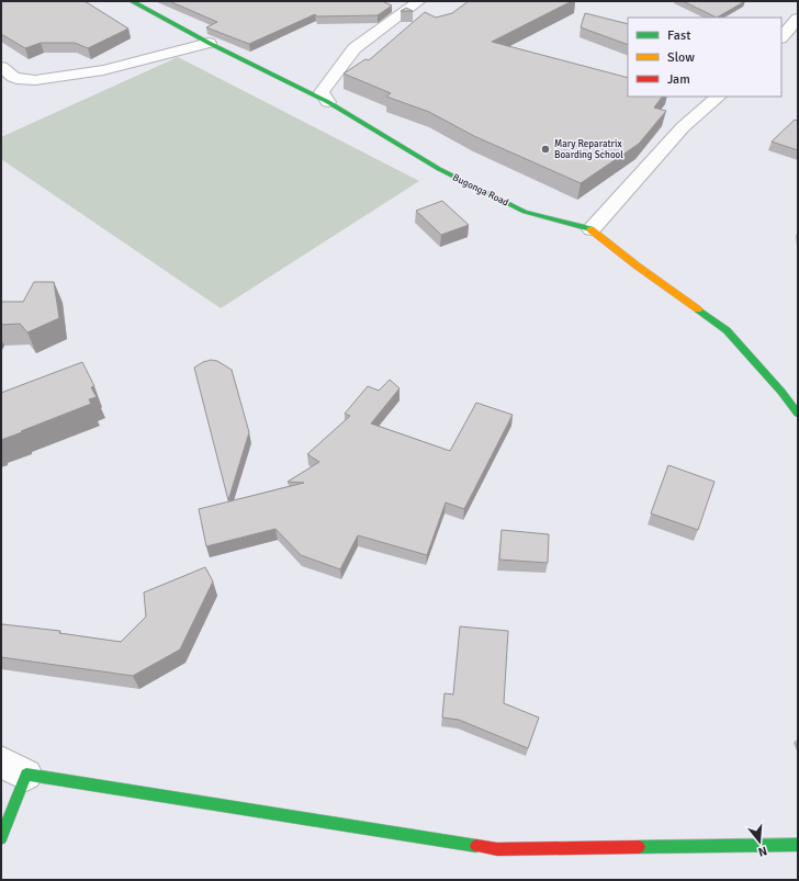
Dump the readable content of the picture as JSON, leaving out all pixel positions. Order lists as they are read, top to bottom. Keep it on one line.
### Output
{"streets":{"street":["Bugonga Road"]},"places":["Mary Reparatrix Boarding School"],"legend":["Fast","Slow","Jam"],"north":"bottom"}
